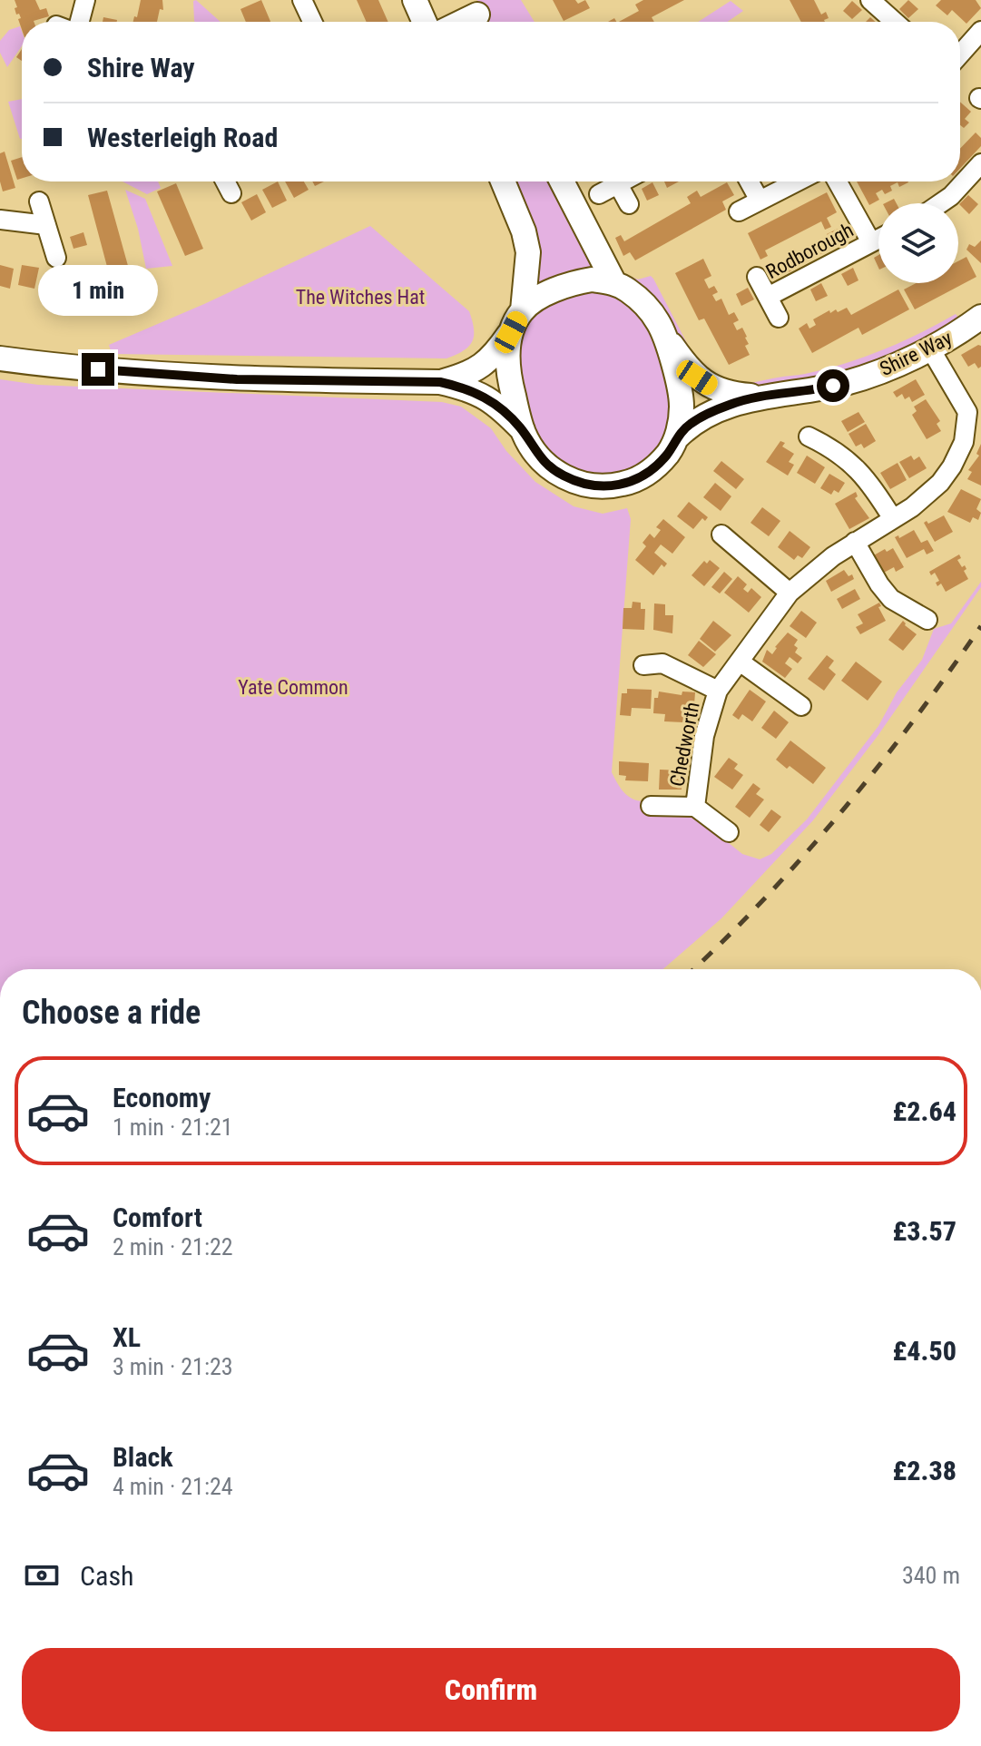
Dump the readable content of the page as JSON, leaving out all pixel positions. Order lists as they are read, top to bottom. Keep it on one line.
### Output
{"streets":{"street":["Rodborough","Shire Way","Chedworth"]},"crossings":[["Shire Way","Chedworth"]],"parks":["The Witches Hat","Yate Common"],"page":{"banner":["Shire Way","Westerleigh Road"],"bubble":"1 min","heading":"Choose a ride","list":[{"name":"Economy","note":"1 min · 21:21","value":"£2.64"},{"name":"Comfort","note":"2 min · 21:22","value":"£3.57"},{"name":"XL","note":"3 min · 21:23","value":"£4.50"},{"name":"Black","note":"4 min · 21:24","value":"£2.38"}],"pay":["Cash","340 m"],"buttons":"Confirm"}}
